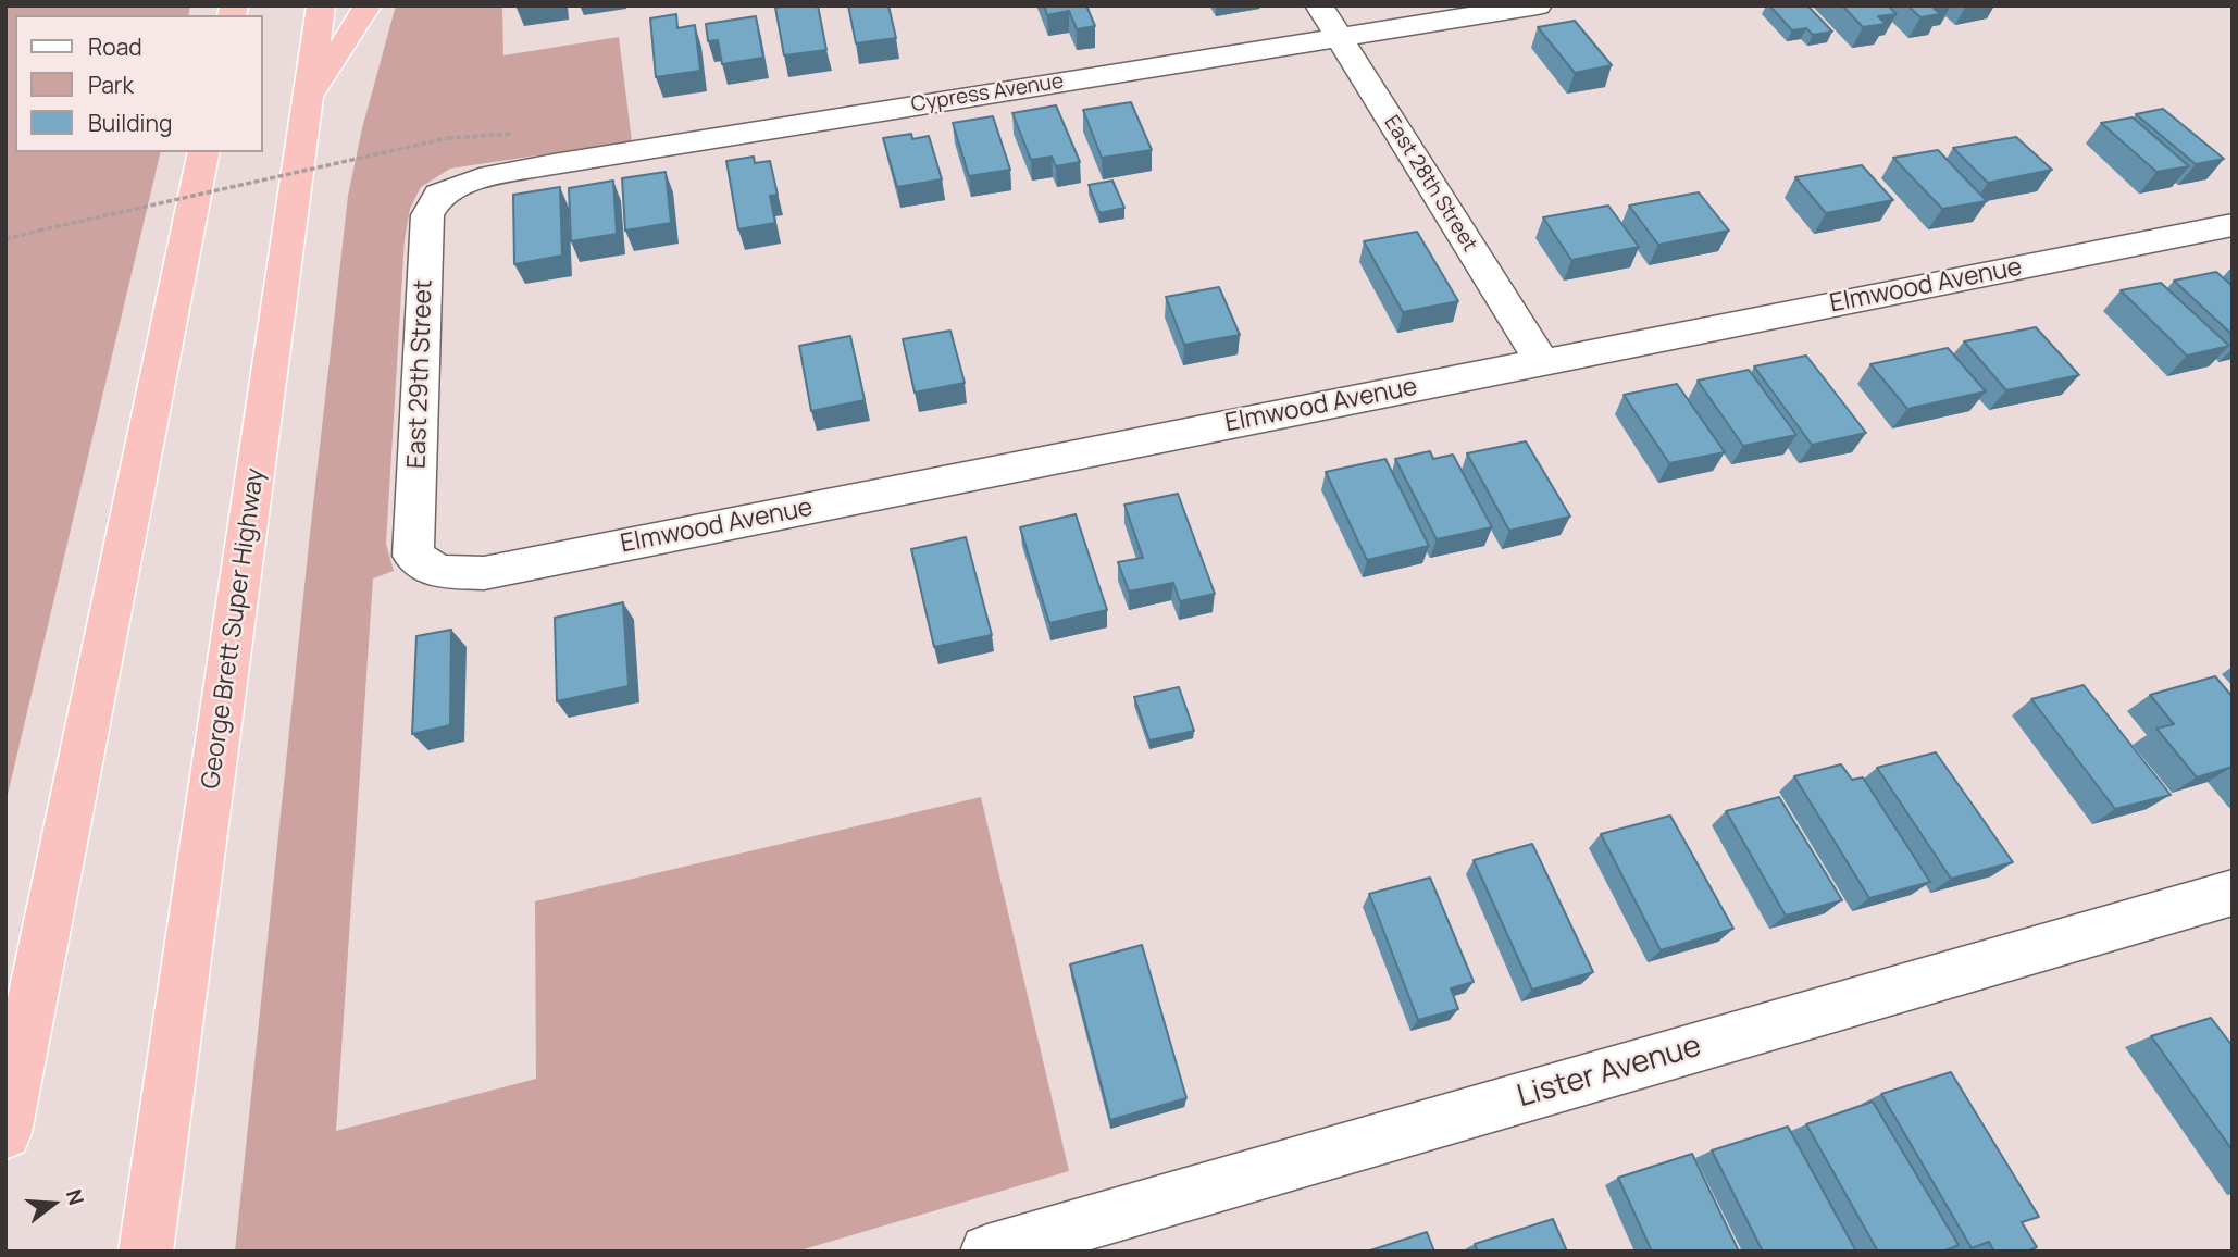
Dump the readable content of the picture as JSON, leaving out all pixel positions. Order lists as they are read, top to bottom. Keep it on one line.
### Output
{"streets":{"highway":["George Brett Super Highway"],"street":["Cypress Avenue","East 28th Street","Elmwood Avenue","East 29th Street","Lister Avenue"]},"crossings":[["Cypress Avenue","East 28th Street"],["Cypress Avenue","East 29th Street"],["East 28th Street","Elmwood Avenue"],["Elmwood Avenue","East 29th Street"]],"legend":["Road","Park","Building"],"north":"right"}
